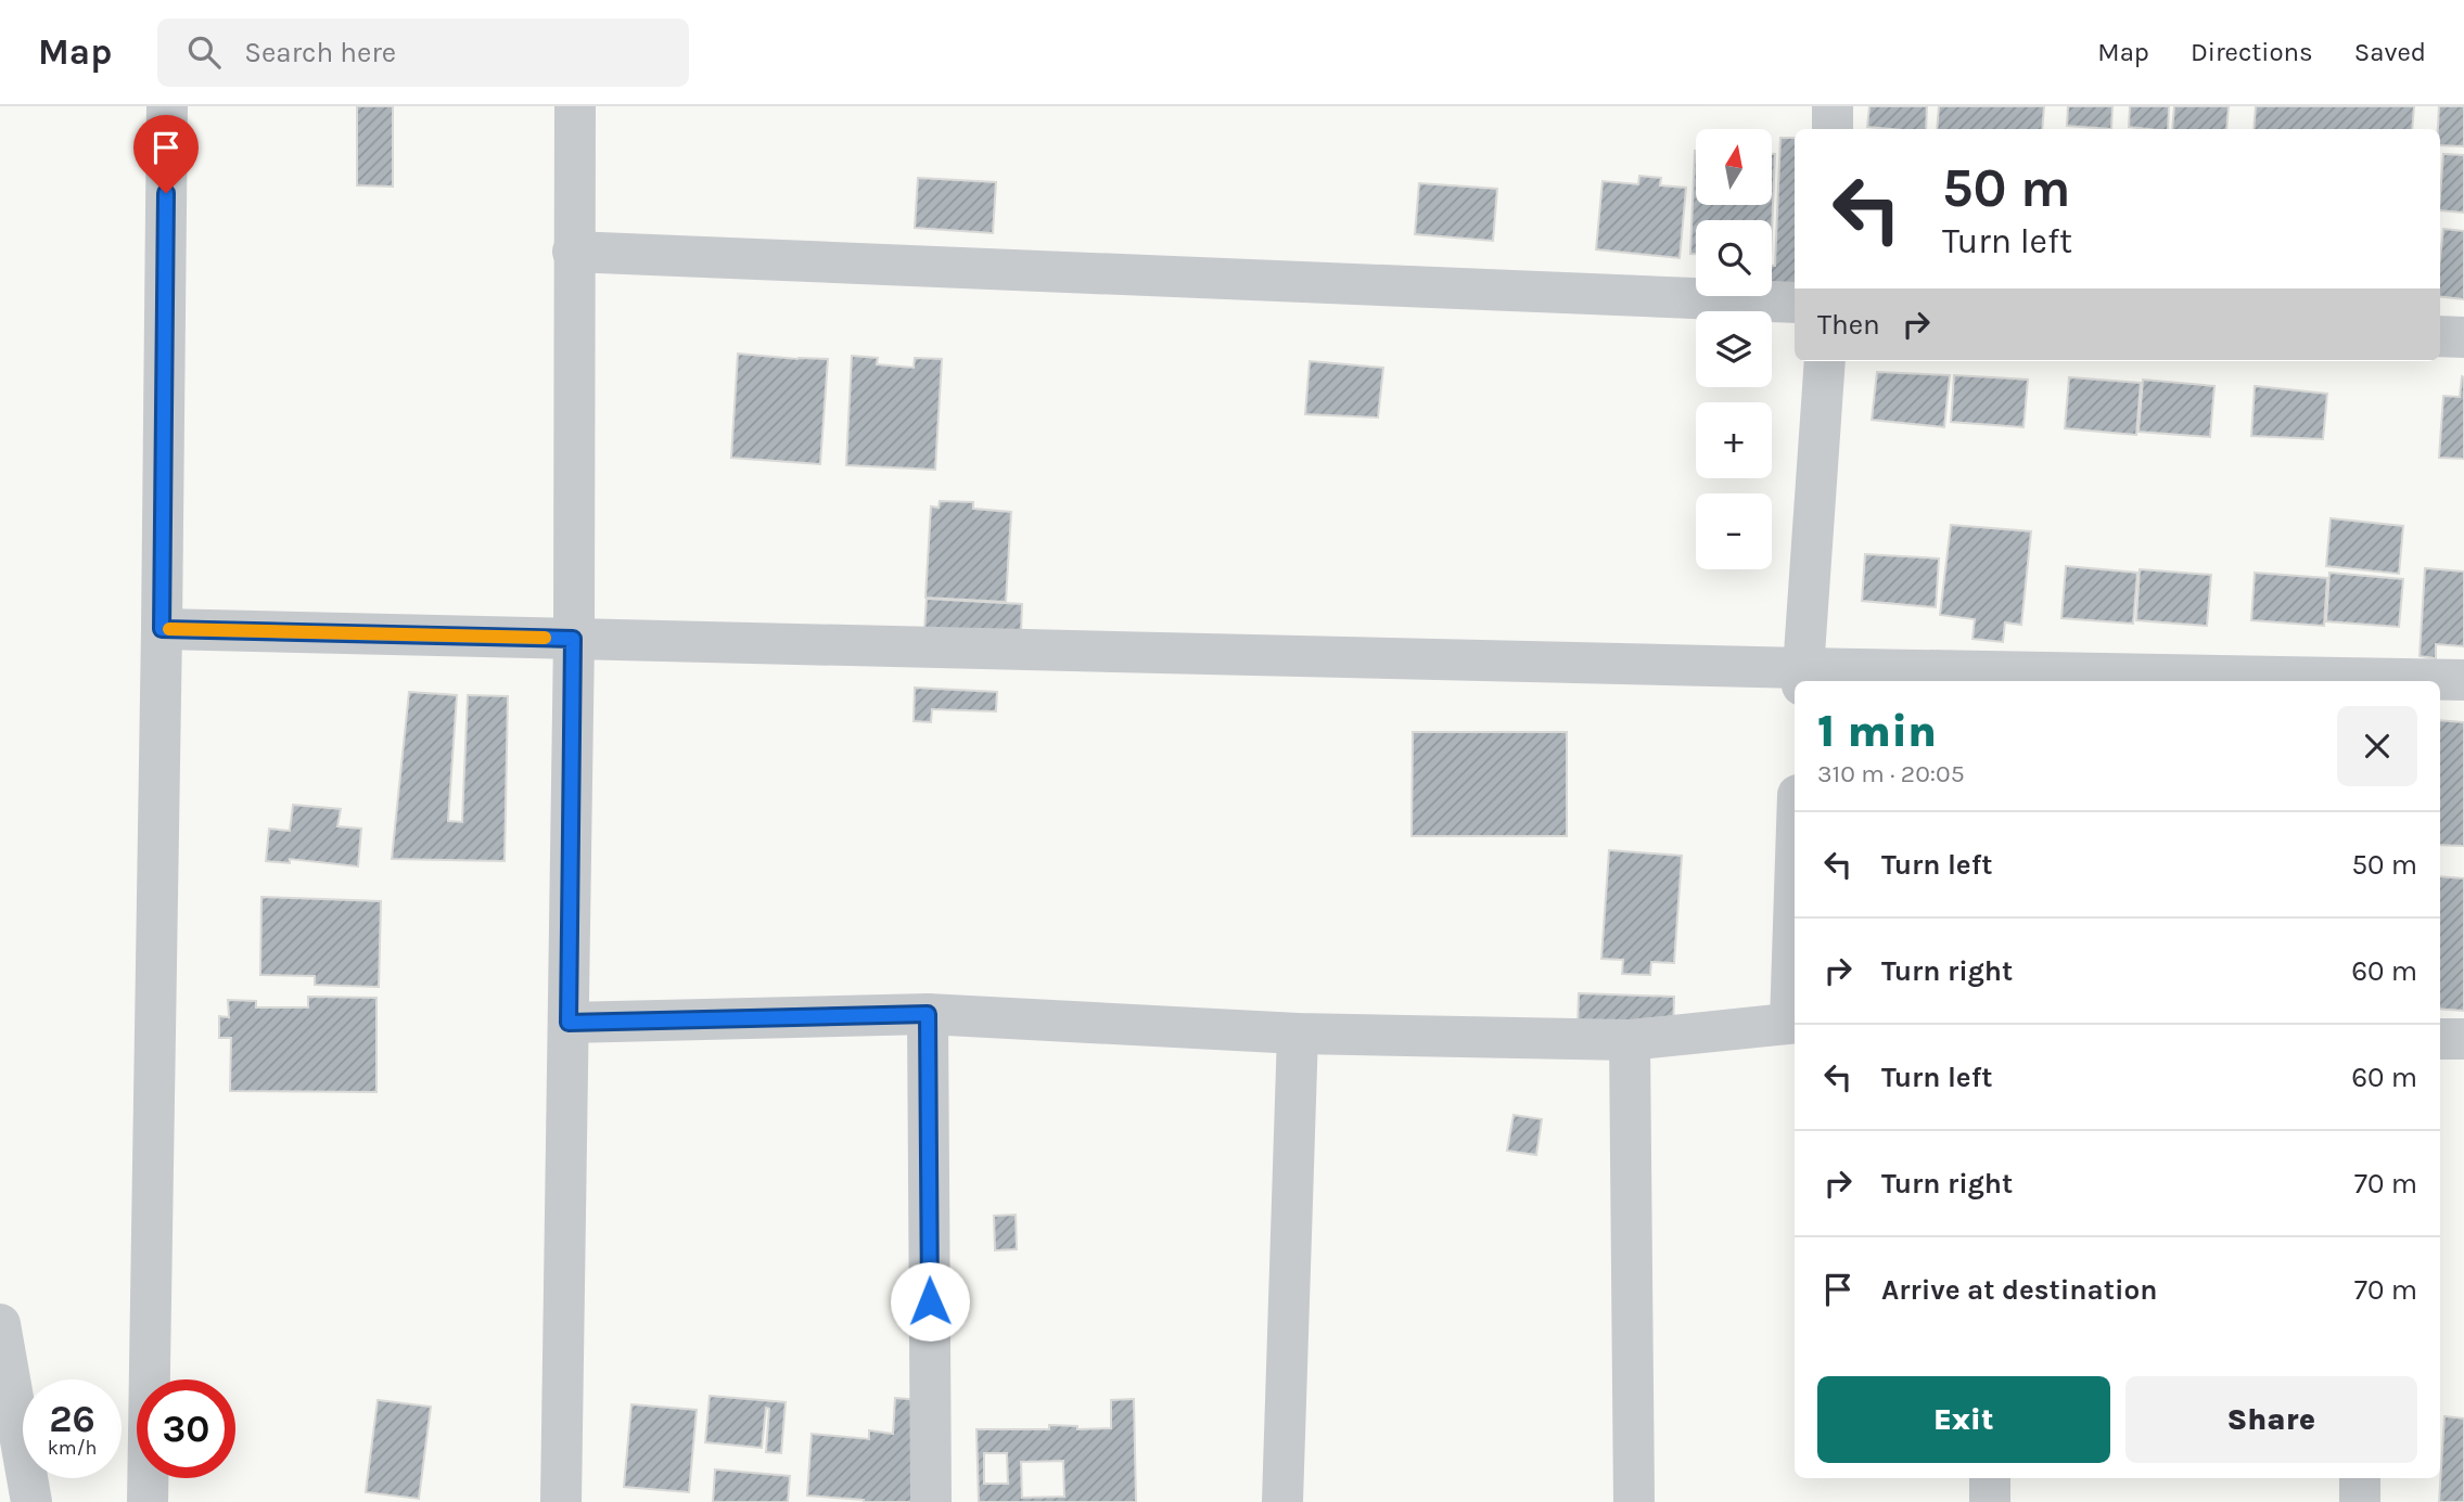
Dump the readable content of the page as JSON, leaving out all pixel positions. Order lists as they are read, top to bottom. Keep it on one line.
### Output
{"north":"top","page":{"header":"Map","search":"Search here","nav":["Map","Directions","Saved"],"map_buttons":["+","−"],"turn":["50 m","Turn left"],"then":"Then","heading":["1 min","310 m · 20:05"],"list":[{"name":"Turn left","value":"50 m"},{"name":"Turn right","value":"60 m"},{"name":"Turn left","value":"60 m"},{"name":"Turn right","value":"70 m"},{"name":"Arrive at destination","value":"70 m"}],"buttons":["Exit","Share"],"speed":"26 km/h","limit":"30"}}
